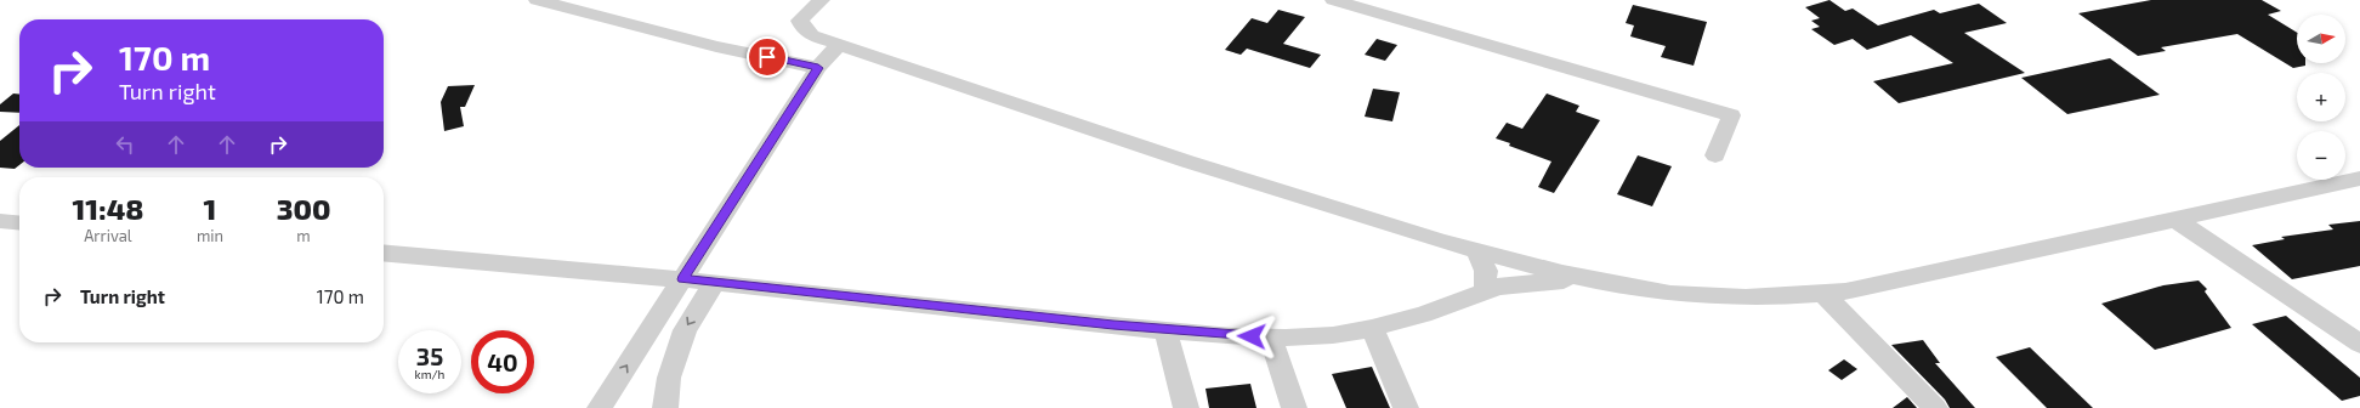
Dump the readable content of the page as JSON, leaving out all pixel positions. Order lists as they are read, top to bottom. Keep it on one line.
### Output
{"north":"right","page":{"map_buttons":["+","−"],"turn":["170 m","Turn right"],"eta":["11:48","Arrival","1","min","300","m"],"list":[{"name":"Turn right","value":"170 m"}],"speed":"35 km/h","limit":"40"}}
